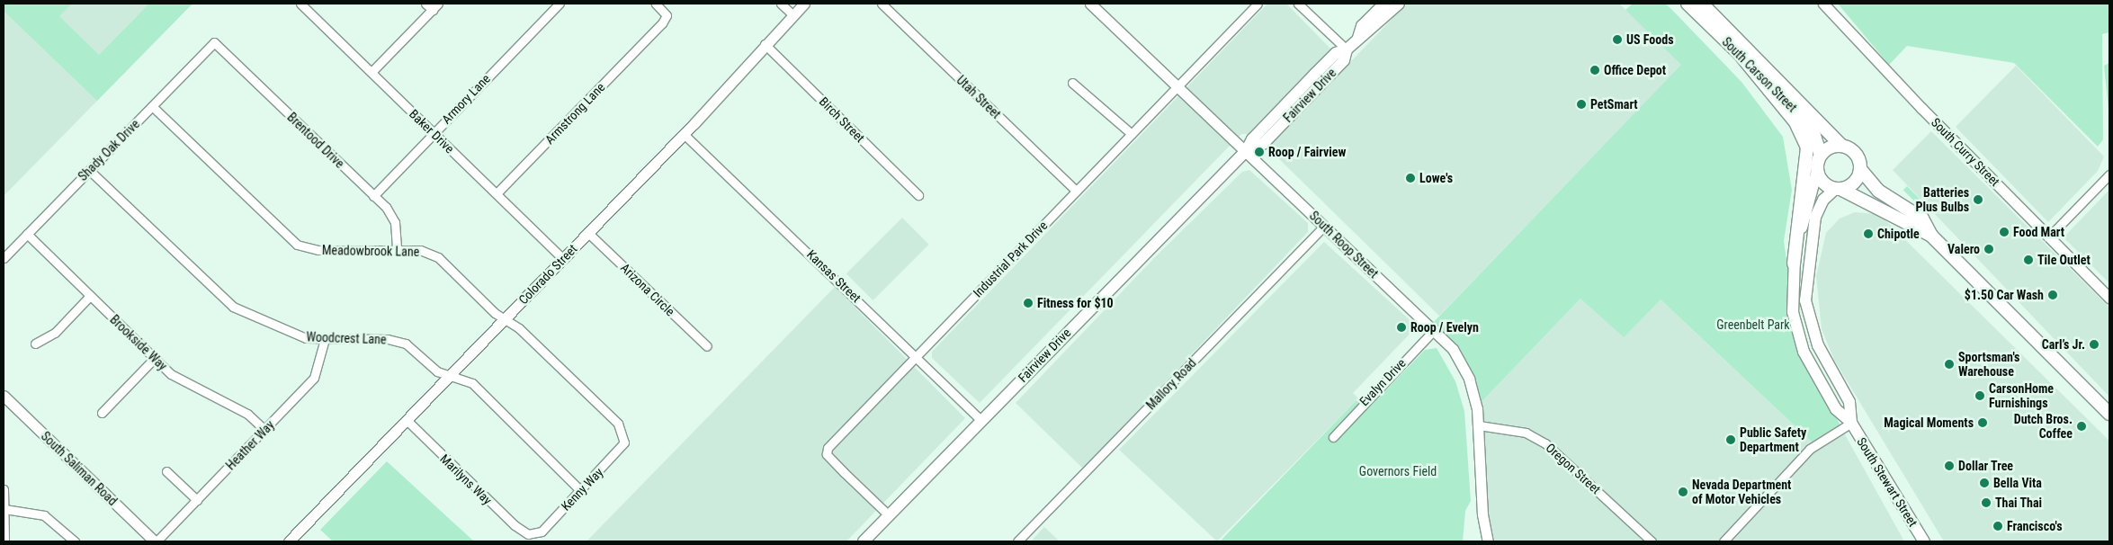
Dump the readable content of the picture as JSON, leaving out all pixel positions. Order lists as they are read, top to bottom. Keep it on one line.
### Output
{"streets":{"main road":["South Carson Street","Fairview Drive","South Stewart Street"],"street":["Utah Street","Armory Lane","Armstrong Lane","Birch Street","Baker Drive","Brentood Drive","Shady Oak Drive","South Curry Street","South Roop Street","Meadowbrook Lane","Industrial Park Drive","Colorado Street","Kansas Street","Arizona Circle","Woodcrest Lane","Brookside Way","Evalyn Drive","Mallory Road","Heather Way","South Saliman Road","Oregon Street","Marilyns Way","Kenny Way"]},"crossings":[["South Carson Street","South Stewart Street"],["Fairview Drive","South Roop Street"],["Fairview Drive","Industrial Park Drive"],["Fairview Drive","Kansas Street"],["Utah Street","Industrial Park Drive"],["Armory Lane","Baker Drive"],["Armory Lane","Brentood Drive"],["Armstrong Lane","Baker Drive"],["Birch Street","Colorado Street"],["Baker Drive","Colorado Street"],["Brentood Drive","Shady Oak Drive"],["Brentood Drive","Meadowbrook Lane"],["Shady Oak Drive","Meadowbrook Lane"],["Shady Oak Drive","Woodcrest Lane"],["Shady Oak Drive","Brookside Way"],["South Roop Street","Industrial Park Drive"],["South Roop Street","Evalyn Drive"],["South Roop Street","Mallory Road"],["South Roop Street","Oregon Street"],["Meadowbrook Lane","Colorado Street"],["Meadowbrook Lane","Kenny Way"],["Industrial Park Drive","Kansas Street"],["Colorado Street","Kansas Street"],["Colorado Street","Arizona Circle"],["Colorado Street","Woodcrest Lane"],["Colorado Street","Marilyns Way"],["Woodcrest Lane","Heather Way"],["Woodcrest Lane","Kenny Way"],["Brookside Way","Heather Way"],["Heather Way","South Saliman Road"],["Marilyns Way","Kenny Way"]],"parks":["Greenbelt Park","Governors Field"],"places":["US Foods","Office Depot","PetSmart","Roop / Fairview","Lowe's","Batteries Plus Bulbs","Food Mart","Chipotle","Valero","Tile Outlet","$1.50 Car Wash","Fitness for $10","Roop / Evelyn","Carl’s Jr.","Sportsman's Warehouse","CarsonHome Furnishings","Magical Moments","Dutch Bros. Coffee","Public Safety Department","Dollar Tree","Bella Vita","Nevada Department of Motor Vehicles","Thai Thai","Francisco's"]}
